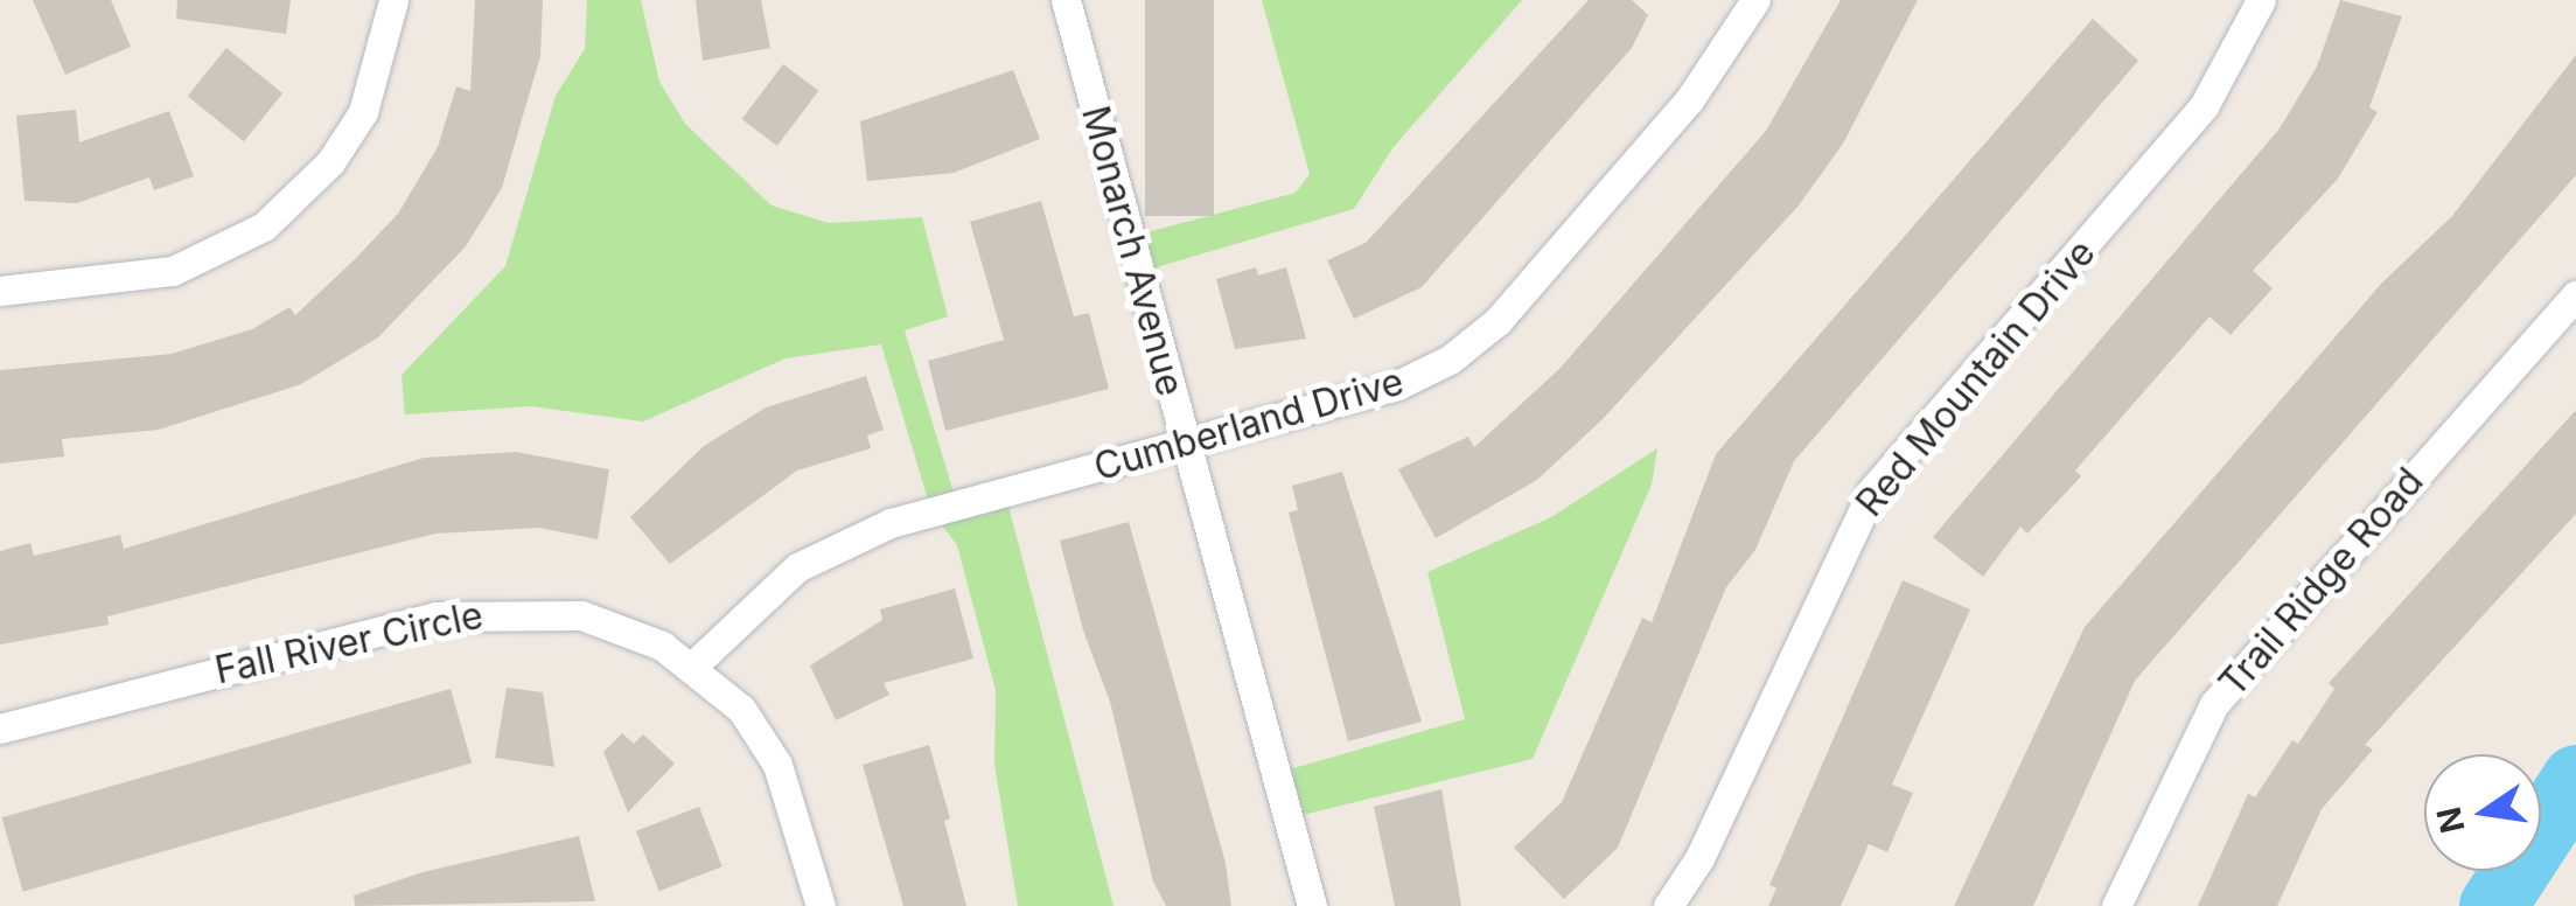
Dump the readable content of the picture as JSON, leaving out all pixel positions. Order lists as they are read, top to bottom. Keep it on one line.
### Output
{"streets":{"street":["Monarch Avenue","Red Mountain Drive","Cumberland Drive","Trail Ridge Road","Fall River Circle"]},"crossings":[["Monarch Avenue","Cumberland Drive"],["Cumberland Drive","Fall River Circle"]],"north":"left"}
